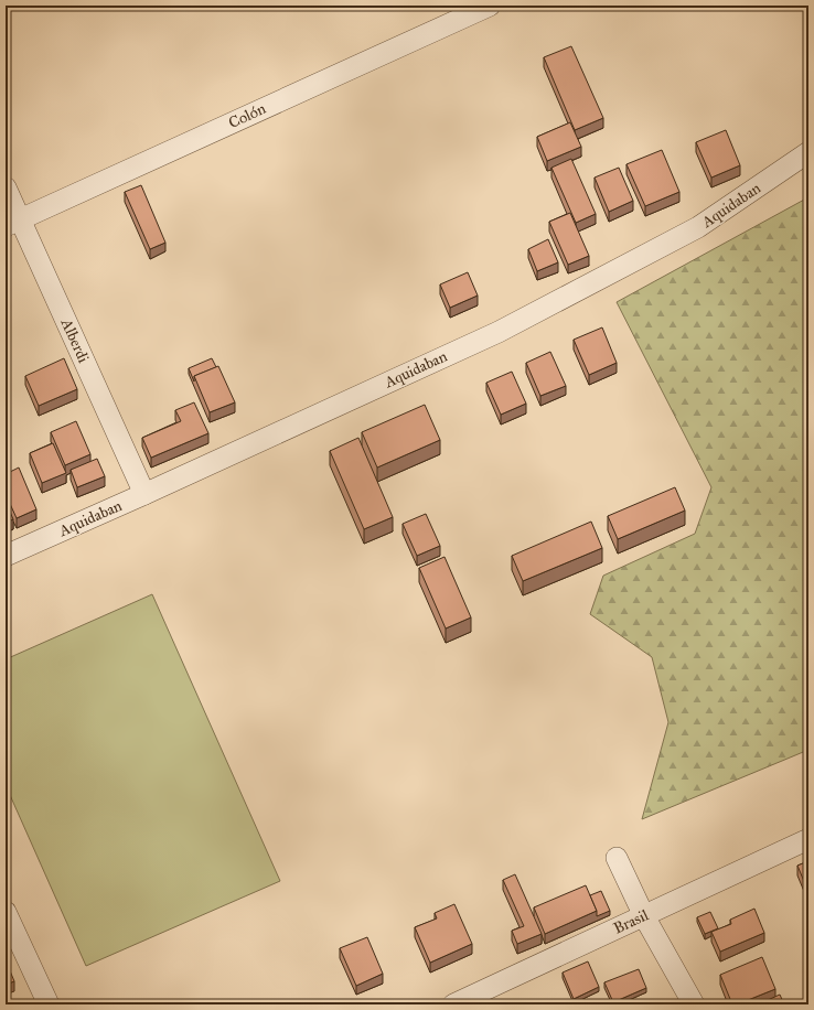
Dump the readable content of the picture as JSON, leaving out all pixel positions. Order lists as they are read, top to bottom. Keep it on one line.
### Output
{"streets":{"street":["Colón","Aquidaban","Alberdi","Brasil"]},"crossings":[["Colón","Alberdi"],["Aquidaban","Alberdi"]]}
